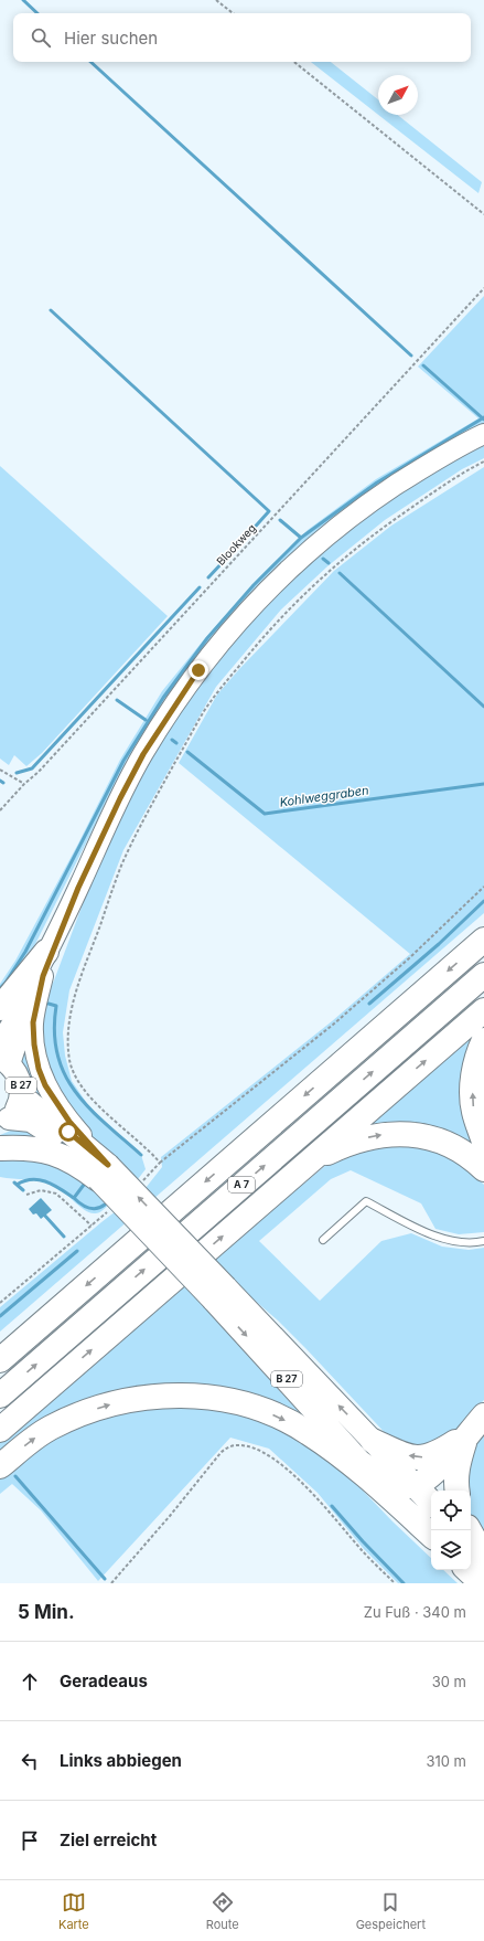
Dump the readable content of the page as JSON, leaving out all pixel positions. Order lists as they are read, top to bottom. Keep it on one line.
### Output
{"streets":{"highway":["B 27","A 7"],"path":["Blookweg"]},"water":["Kohlweggraben"],"north":"top right","page":{"search":"Hier suchen","heading":["5 Min.","Zu Fuß · 340 m"],"list":[["Geradeaus","30 m"],["Links abbiegen","310 m"],"Ziel erreicht"],"nav":["Karte","Route","Gespeichert"]}}
